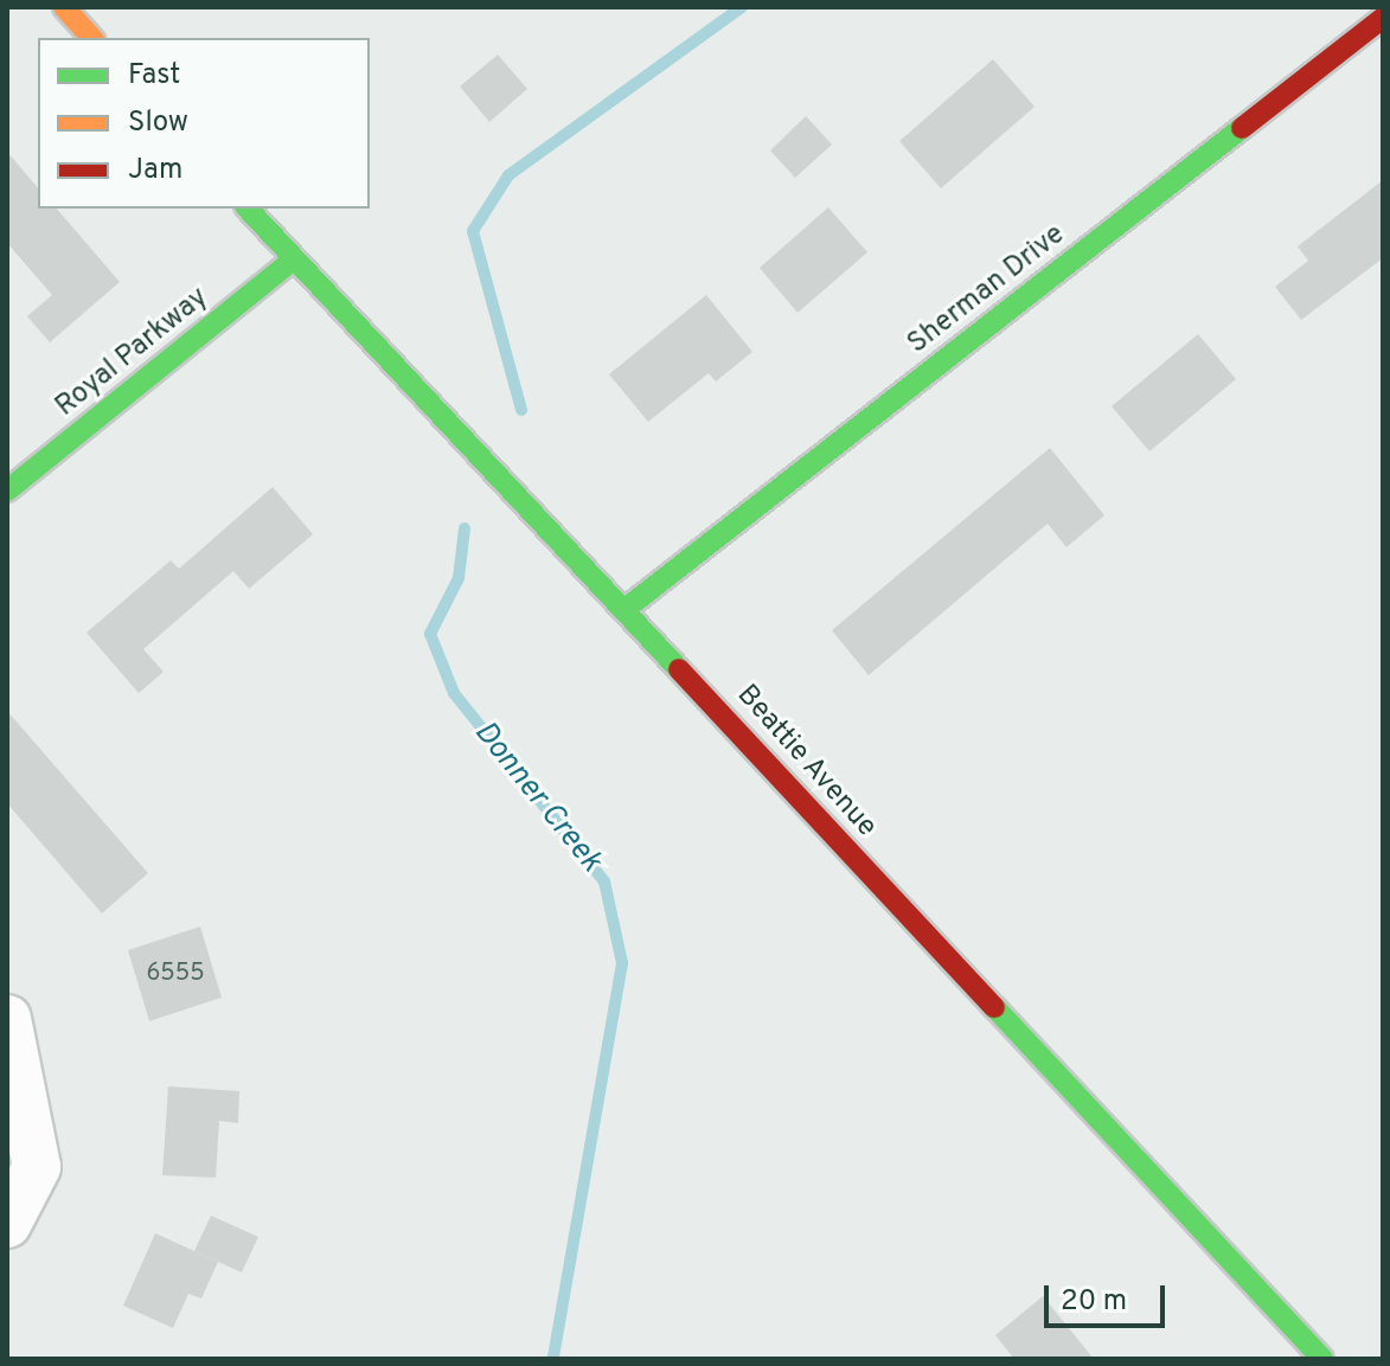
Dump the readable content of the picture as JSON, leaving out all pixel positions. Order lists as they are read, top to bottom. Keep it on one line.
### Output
{"streets":{"street":["Sherman Drive","Royal Parkway","Beattie Avenue"]},"crossings":[["Sherman Drive","Beattie Avenue"],["Royal Parkway","Beattie Avenue"]],"water":["Donner Creek"],"house_numbers":["6555"],"legend":["Fast","Slow","Jam"],"scale_bar":"20 m"}
